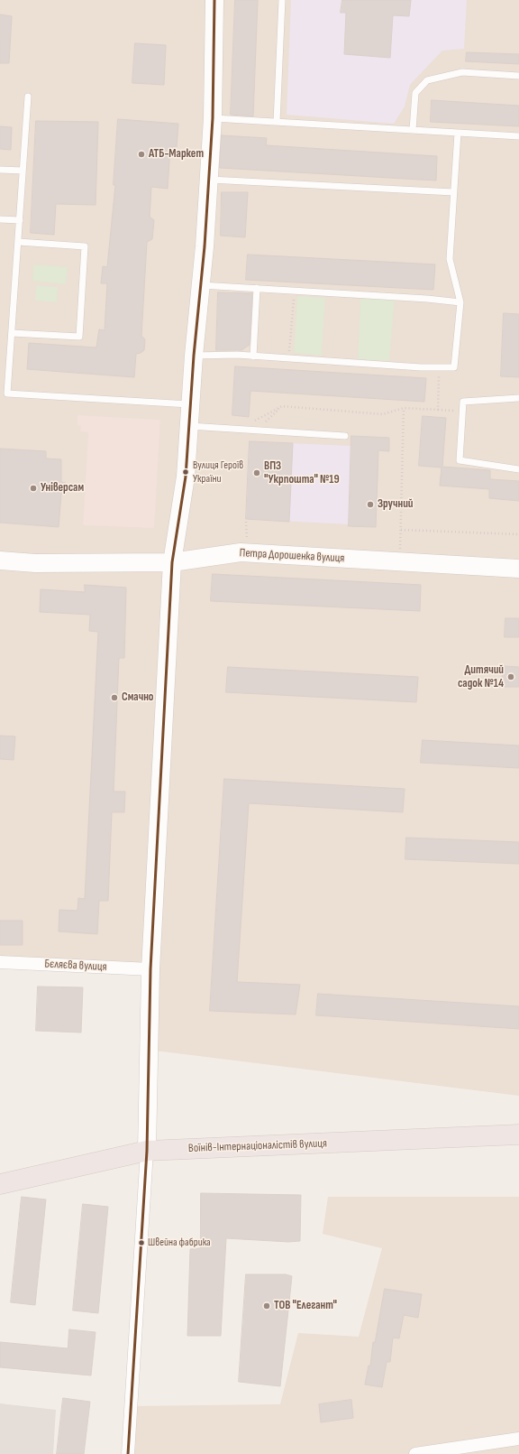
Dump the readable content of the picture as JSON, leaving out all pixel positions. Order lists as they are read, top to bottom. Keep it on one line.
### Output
{"streets":{"highway":["Воїнів-Інтернаціоналістів вулиця"],"main road":["Петра Дорошенка вулиця"],"street":["Бєляєва вулиця"]},"places":["АТБ-Маркет","Вулиця Героїв України","ВПЗ \"Укрпошта\" №19","Універсам","Зручний","Дитячий садок №14","Смачно","Швейна фабрика","ТОВ \"Елегант\""]}
